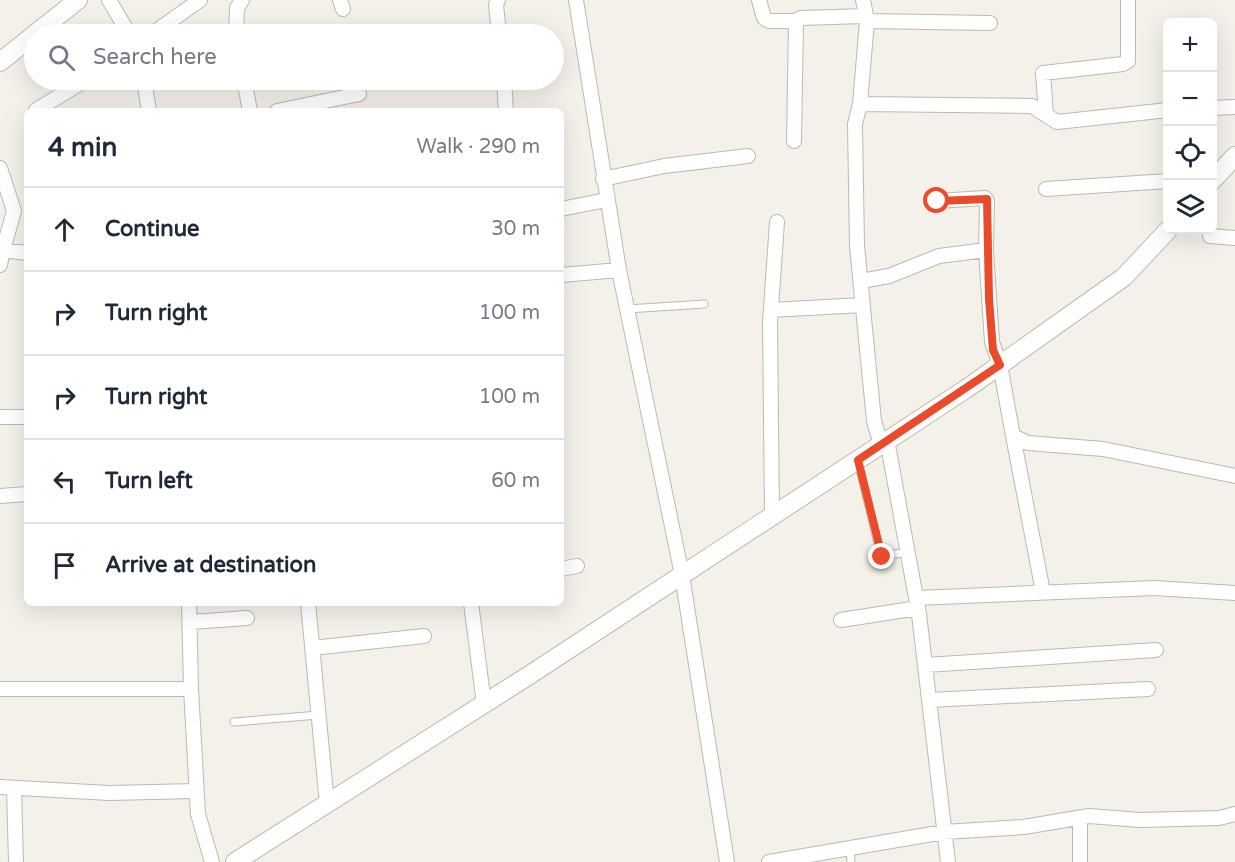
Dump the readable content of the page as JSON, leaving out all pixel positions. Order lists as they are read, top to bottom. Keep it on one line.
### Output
{"page":{"map_buttons":["+","−"],"search":"Search here","heading":["4 min","Walk · 290 m"],"list":[["Continue","30 m"],["Turn right","100 m"],["Turn right","100 m"],["Turn left","60 m"],"Arrive at destination"]}}
